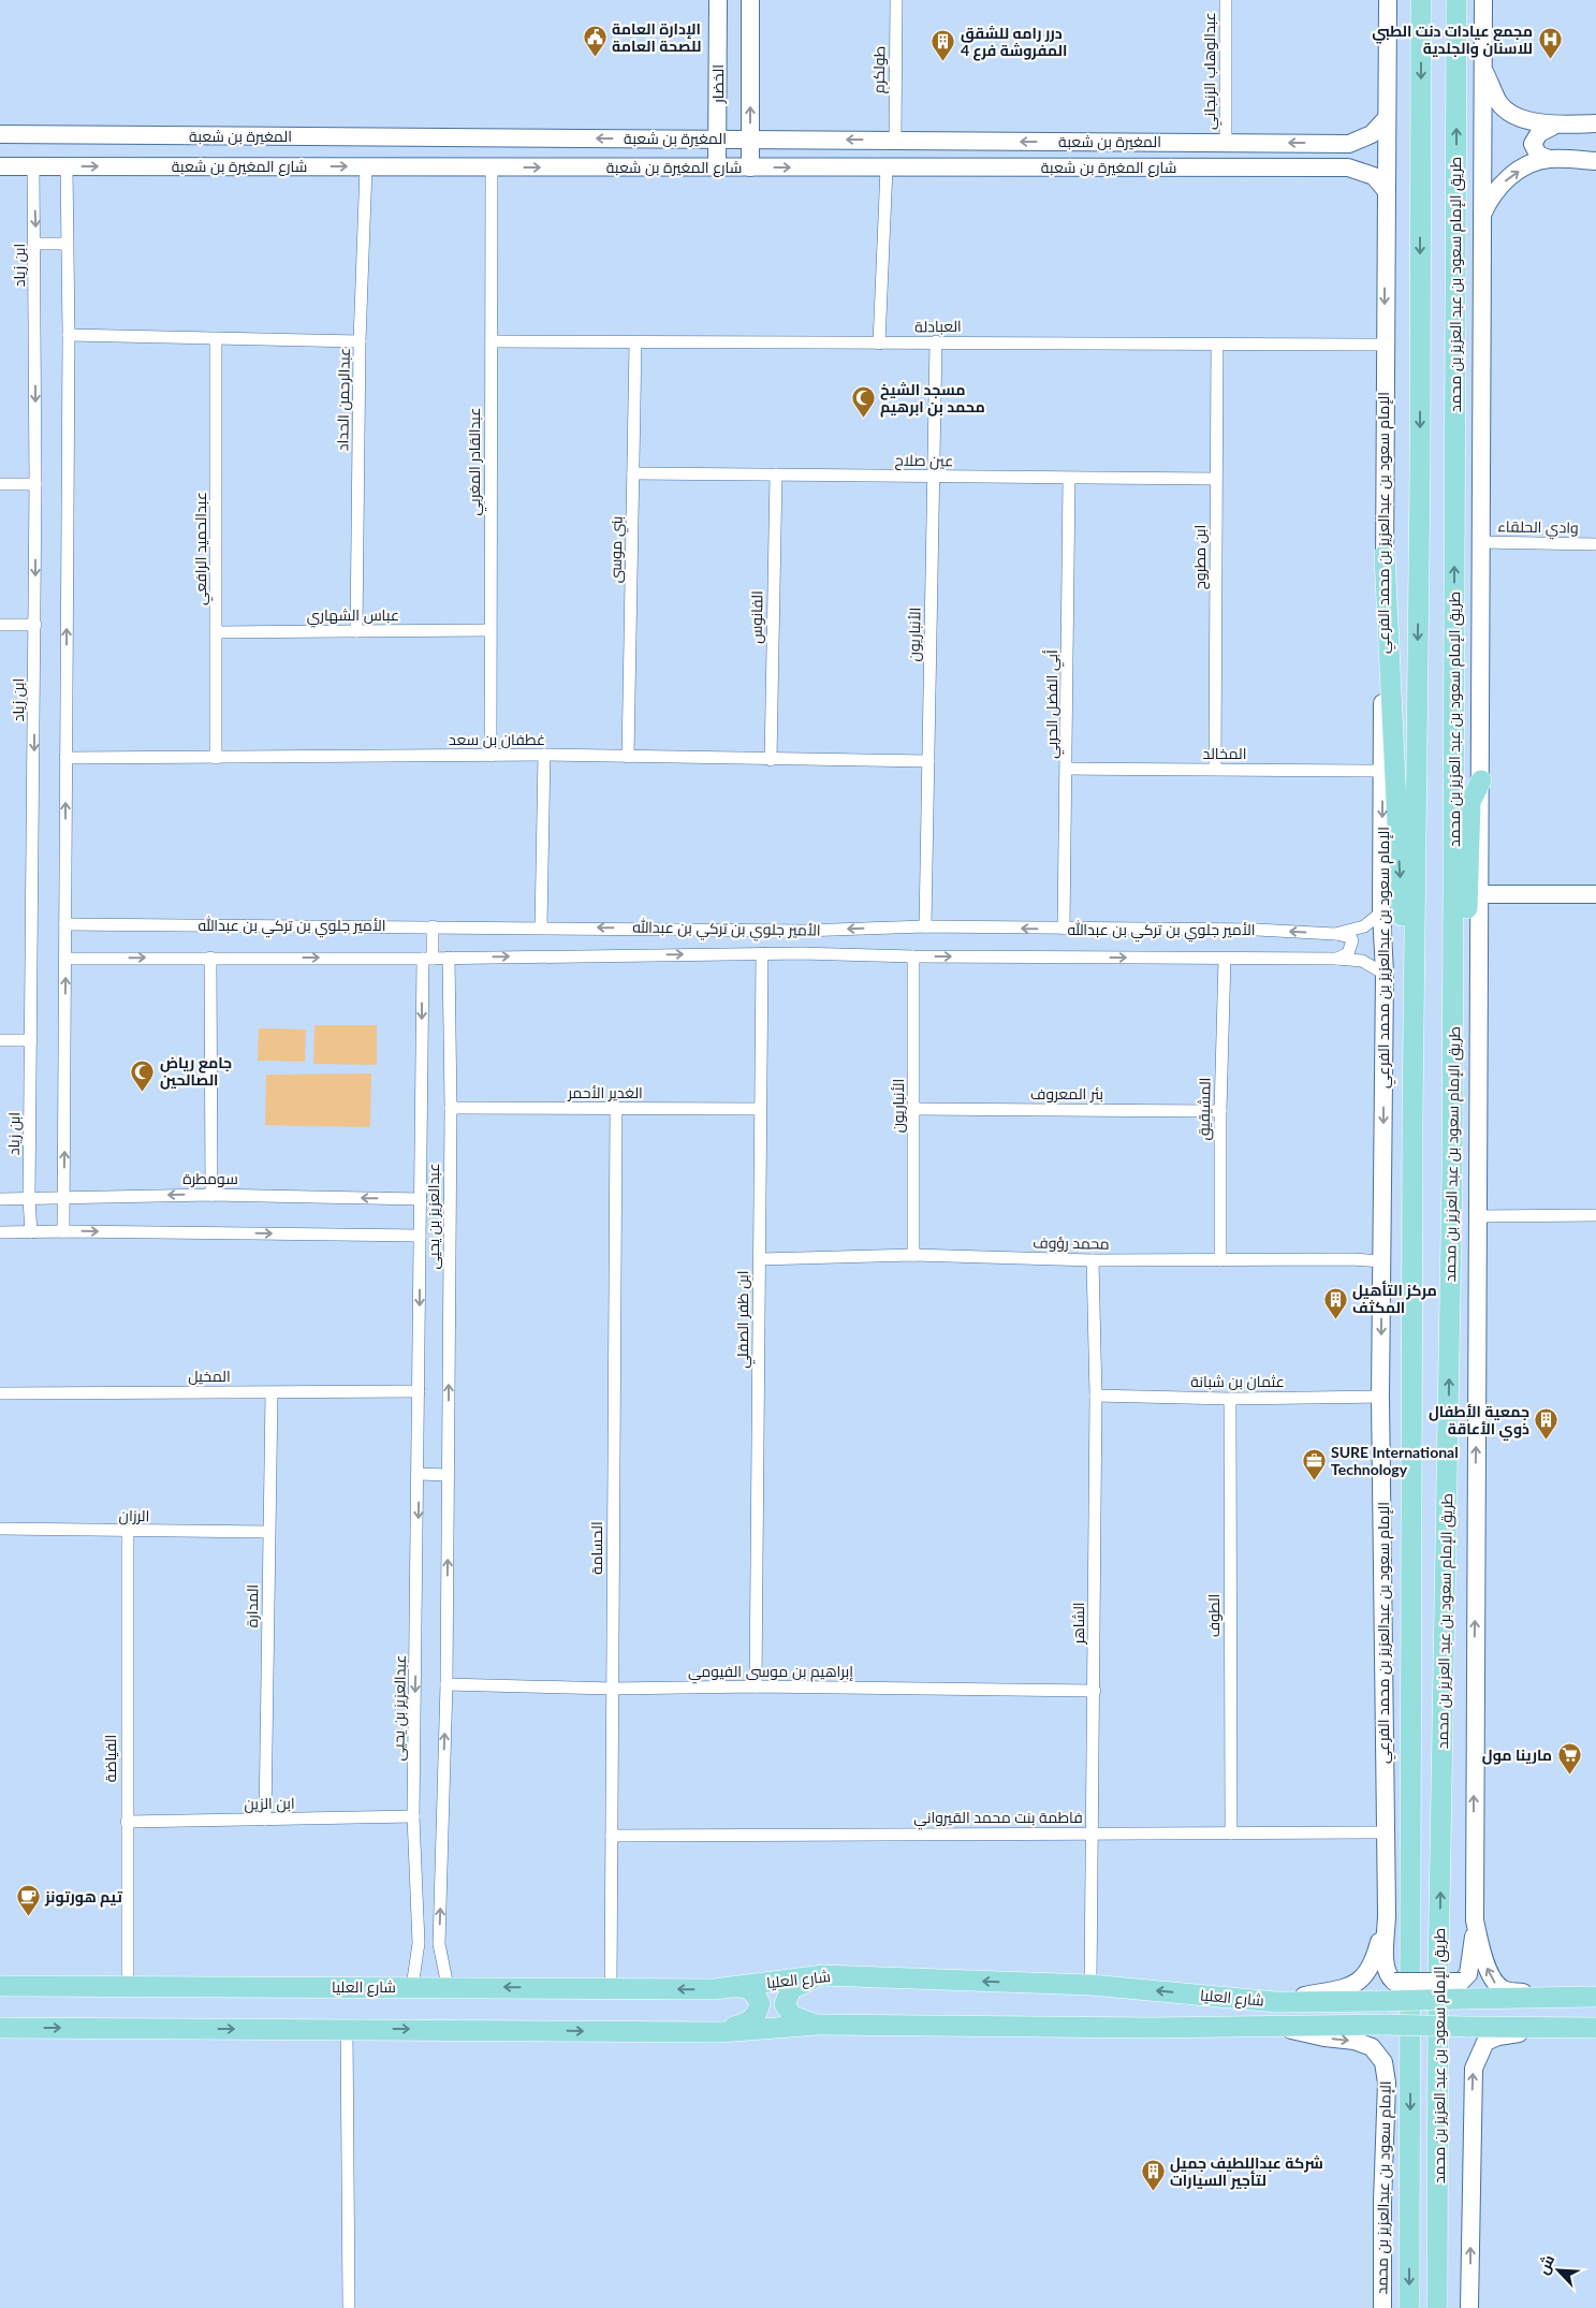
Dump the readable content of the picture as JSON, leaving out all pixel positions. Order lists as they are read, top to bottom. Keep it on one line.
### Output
{"streets":{"main road":["طريق الإمام سعود بن عبد العزيز بن محمد","شارع العليا"],"street":["طولكرم","عبدالوهاب الزنجاني","الخضار","المغيرة بن شعبة","شارع المغيرة بن شعبة","ابن زياد","العبادلة","عبدالرحمن الحداد","عين صلاح","عبدالقادر المغربي","الإمام سعود بن عبدالعزيز بن محمد الفرعي","وادي الحلقاء","عبدالحميد الرافعي","بني موسى","ابن مطروح","عباس الشهاري","الفانوس","الأنباريون","أبي الفضل الحربي","غطفان بن سعد","المخالد","الأمير جلوي بن تركي بن عبدالله","الغدير الأحمر","بئر المعروف","المشيقيق","سومطرة","عبدالعزيز بن يحيى","محمد رؤوف","ابن ظفر الصقلي","المخيل","عثمان بن شبانة","الرزان","الحسامة","المدارة","الطوف","الشاهر","إبراهيم بن موسى الفيومي","الفياضة","ابن الزين","فاطمة بنت محمد القيرواني","الإمام سعود بن عبدالعزيز بن محمد"]},"crossings":[["طولكرم","المغيرة بن شعبة"],["عبدالوهاب الزنجاني","المغيرة بن شعبة"],["الخضار","المغيرة بن شعبة"],["الخضار","شارع المغيرة بن شعبة"],["شارع المغيرة بن شعبة","ابن زياد"],["شارع المغيرة بن شعبة","عبدالرحمن الحداد"],["شارع المغيرة بن شعبة","عبدالقادر المغربي"],["شارع المغيرة بن شعبة","الإمام سعود بن عبدالعزيز بن محمد الفرعي"],["ابن زياد","سومطرة"],["العبادلة","عبدالقادر المغربي"],["العبادلة","الإمام سعود بن عبدالعزيز بن محمد الفرعي"],["العبادلة","بني موسى"],["العبادلة","ابن مطروح"],["العبادلة","الأنباريون"],["عبدالرحمن الحداد","عباس الشهاري"],["عين صلاح","بني موسى"],["عين صلاح","ابن مطروح"],["عين صلاح","الفانوس"],["عين صلاح","الأنباريون"],["عين صلاح","أبي الفضل الحربي"],["عبدالقادر المغربي","عباس الشهاري"],["عبدالقادر المغربي","غطفان بن سعد"],["الإمام سعود بن عبدالعزيز بن محمد الفرعي","المخالد"],["الإمام سعود بن عبدالعزيز بن محمد الفرعي","الأمير جلوي بن تركي بن عبدالله"],["الإمام سعود بن عبدالعزيز بن محمد الفرعي","محمد رؤوف"],["الإمام سعود بن عبدالعزيز بن محمد الفرعي","عثمان بن شبانة"],["الإمام سعود بن عبدالعزيز بن محمد الفرعي","فاطمة بنت محمد القيرواني"],["عبدالحميد الرافعي","عباس الشهاري"],["عبدالحميد الرافعي","غطفان بن سعد"],["بني موسى","غطفان بن سعد"],["ابن مطروح","المخالد"],["الفانوس","غطفان بن سعد"],["الأنباريون","غطفان بن سعد"],["الأنباريون","الأمير جلوي بن تركي بن عبدالله"],["الأنباريون","بئر المعروف"],["الأنباريون","محمد رؤوف"],["أبي الفضل الحربي","المخالد"],["أبي الفضل الحربي","الأمير جلوي بن تركي بن عبدالله"],["الأمير جلوي بن تركي بن عبدالله","المشيقيق"],["الأمير جلوي بن تركي بن عبدالله","عبدالعزيز بن يحيى"],["الأمير جلوي بن تركي بن عبدالله","ابن ظفر الصقلي"],["الغدير الأحمر","عبدالعزيز بن يحيى"],["الغدير الأحمر","ابن ظفر الصقلي"],["الغدير الأحمر","الحسامة"],["بئر المعروف","المشيقيق"],["المشيقيق","محمد رؤوف"],["سومطرة","عبدالعزيز بن يحيى"],["عبدالعزيز بن يحيى","المخيل"],["عبدالعزيز بن يحيى","إبراهيم بن موسى الفيومي"],["عبدالعزيز بن يحيى","ابن الزين"],["عبدالعزيز بن يحيى","شارع العليا"],["محمد رؤوف","ابن ظفر الصقلي"],["محمد رؤوف","الشاهر"],["ابن ظفر الصقلي","إبراهيم بن موسى الفيومي"],["المخيل","المدارة"],["عثمان بن شبانة","الطوف"],["عثمان بن شبانة","الشاهر"],["الرزان","المدارة"],["الرزان","الفياضة"],["الحسامة","إبراهيم بن موسى الفيومي"],["الحسامة","فاطمة بنت محمد القيرواني"],["الحسامة","شارع العليا"],["المدارة","ابن الزين"],["الطوف","فاطمة بنت محمد القيرواني"],["الشاهر","إبراهيم بن موسى الفيومي"],["الشاهر","فاطمة بنت محمد القيرواني"],["الشاهر","شارع العليا"],["الفياضة","ابن الزين"],["الفياضة","شارع العليا"],["شارع العليا","الإمام سعود بن عبدالعزيز بن محمد"]],"one_way":["المغيرة بن شعبة","شارع المغيرة بن شعبة","الإمام سعود بن عبدالعزيز بن محمد"],"places":{"public building":["الإدارة العامة للصحة العامة"],"hospital":["مجمع عيادات دنت الطبي للاسنان والجلدية"],"building":["درر رامه للشقق المفروشة فرع 4","مركز التأهيل المكثف","جمعية الأطفال ذوي الأعاقة","شركة عبداللطيف جميل لتأجير السيارات"],"mosque":["مسجد الشيخ محمد بن ابرهيم","جامع رياض الصالحين"],"office":["SURE International Technology"],"supermarket":["مارينا مول"],"cafe":["تيم هورتونز"]},"north":"top left"}
